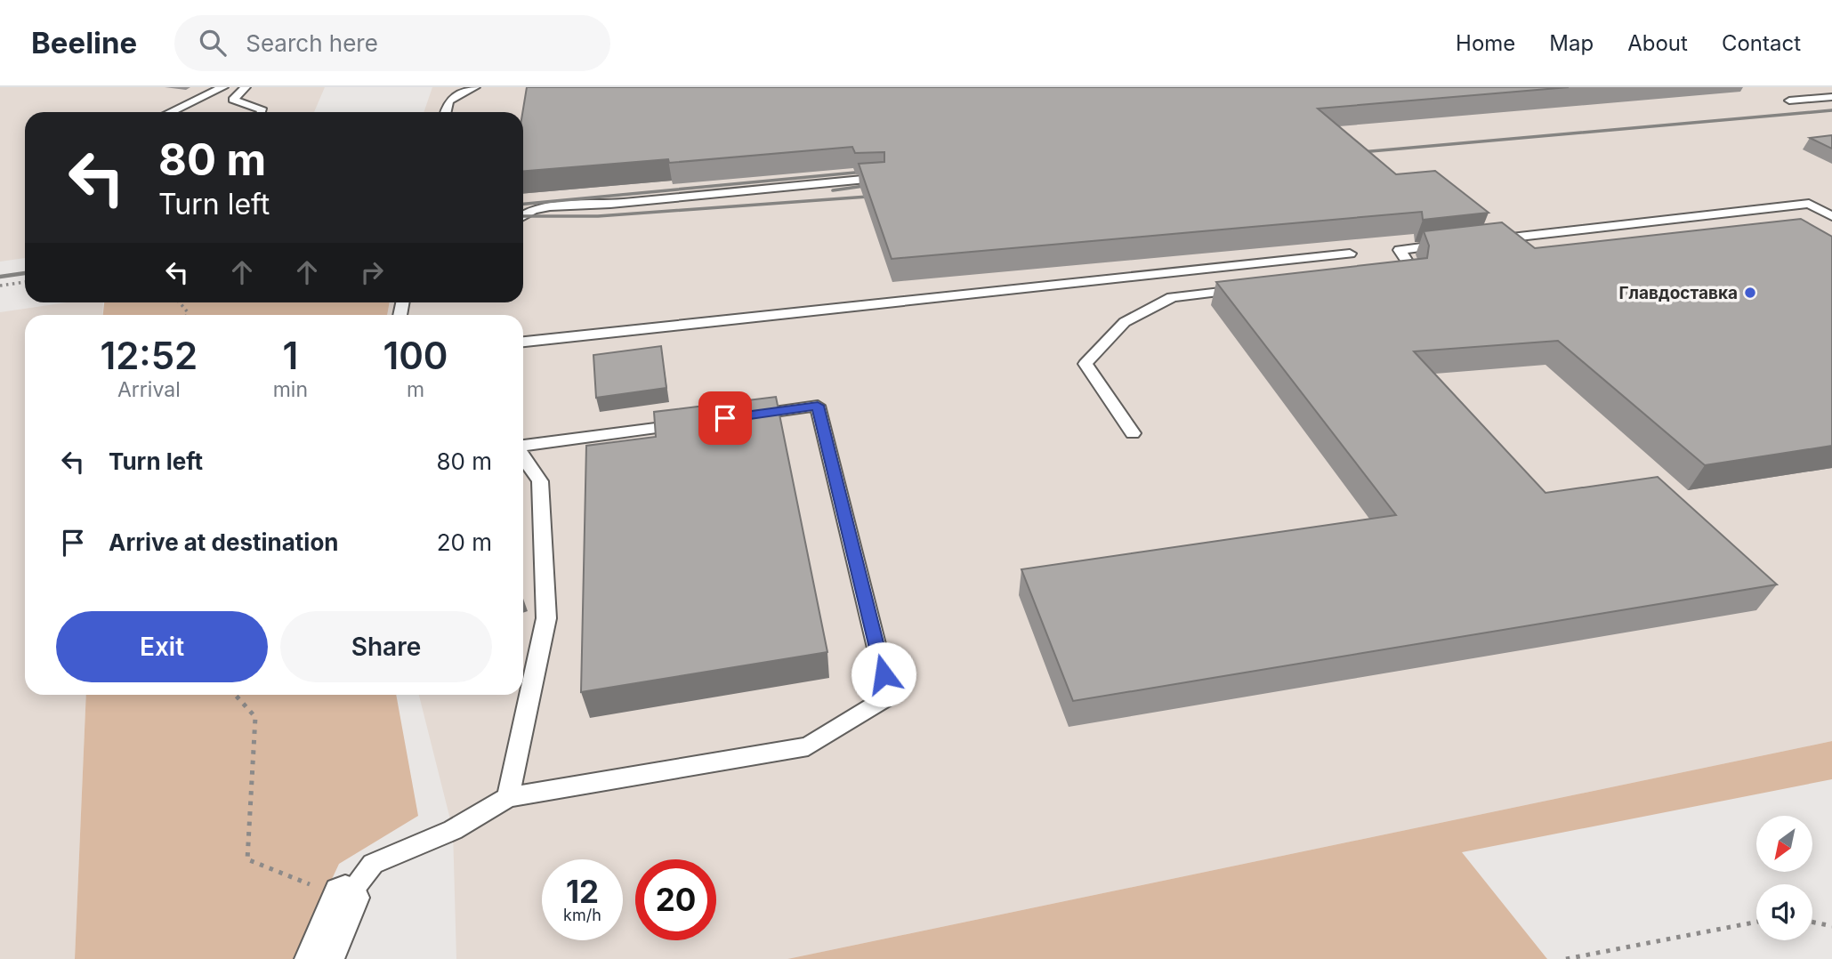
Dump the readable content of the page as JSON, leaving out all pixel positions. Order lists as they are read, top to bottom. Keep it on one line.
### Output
{"places":["Главдоставка"],"north":"bottom left","page":{"header":"Beeline","search":"Search here","nav":["Home","Map","About","Contact"],"turn":["80 m","Turn left"],"eta":["12:52","Arrival","1","min","100","m"],"list":[{"name":"Turn left","value":"80 m"},{"name":"Arrive at destination","value":"20 m"}],"buttons":["Exit","Share"],"speed":"12 km/h","limit":"20"}}
